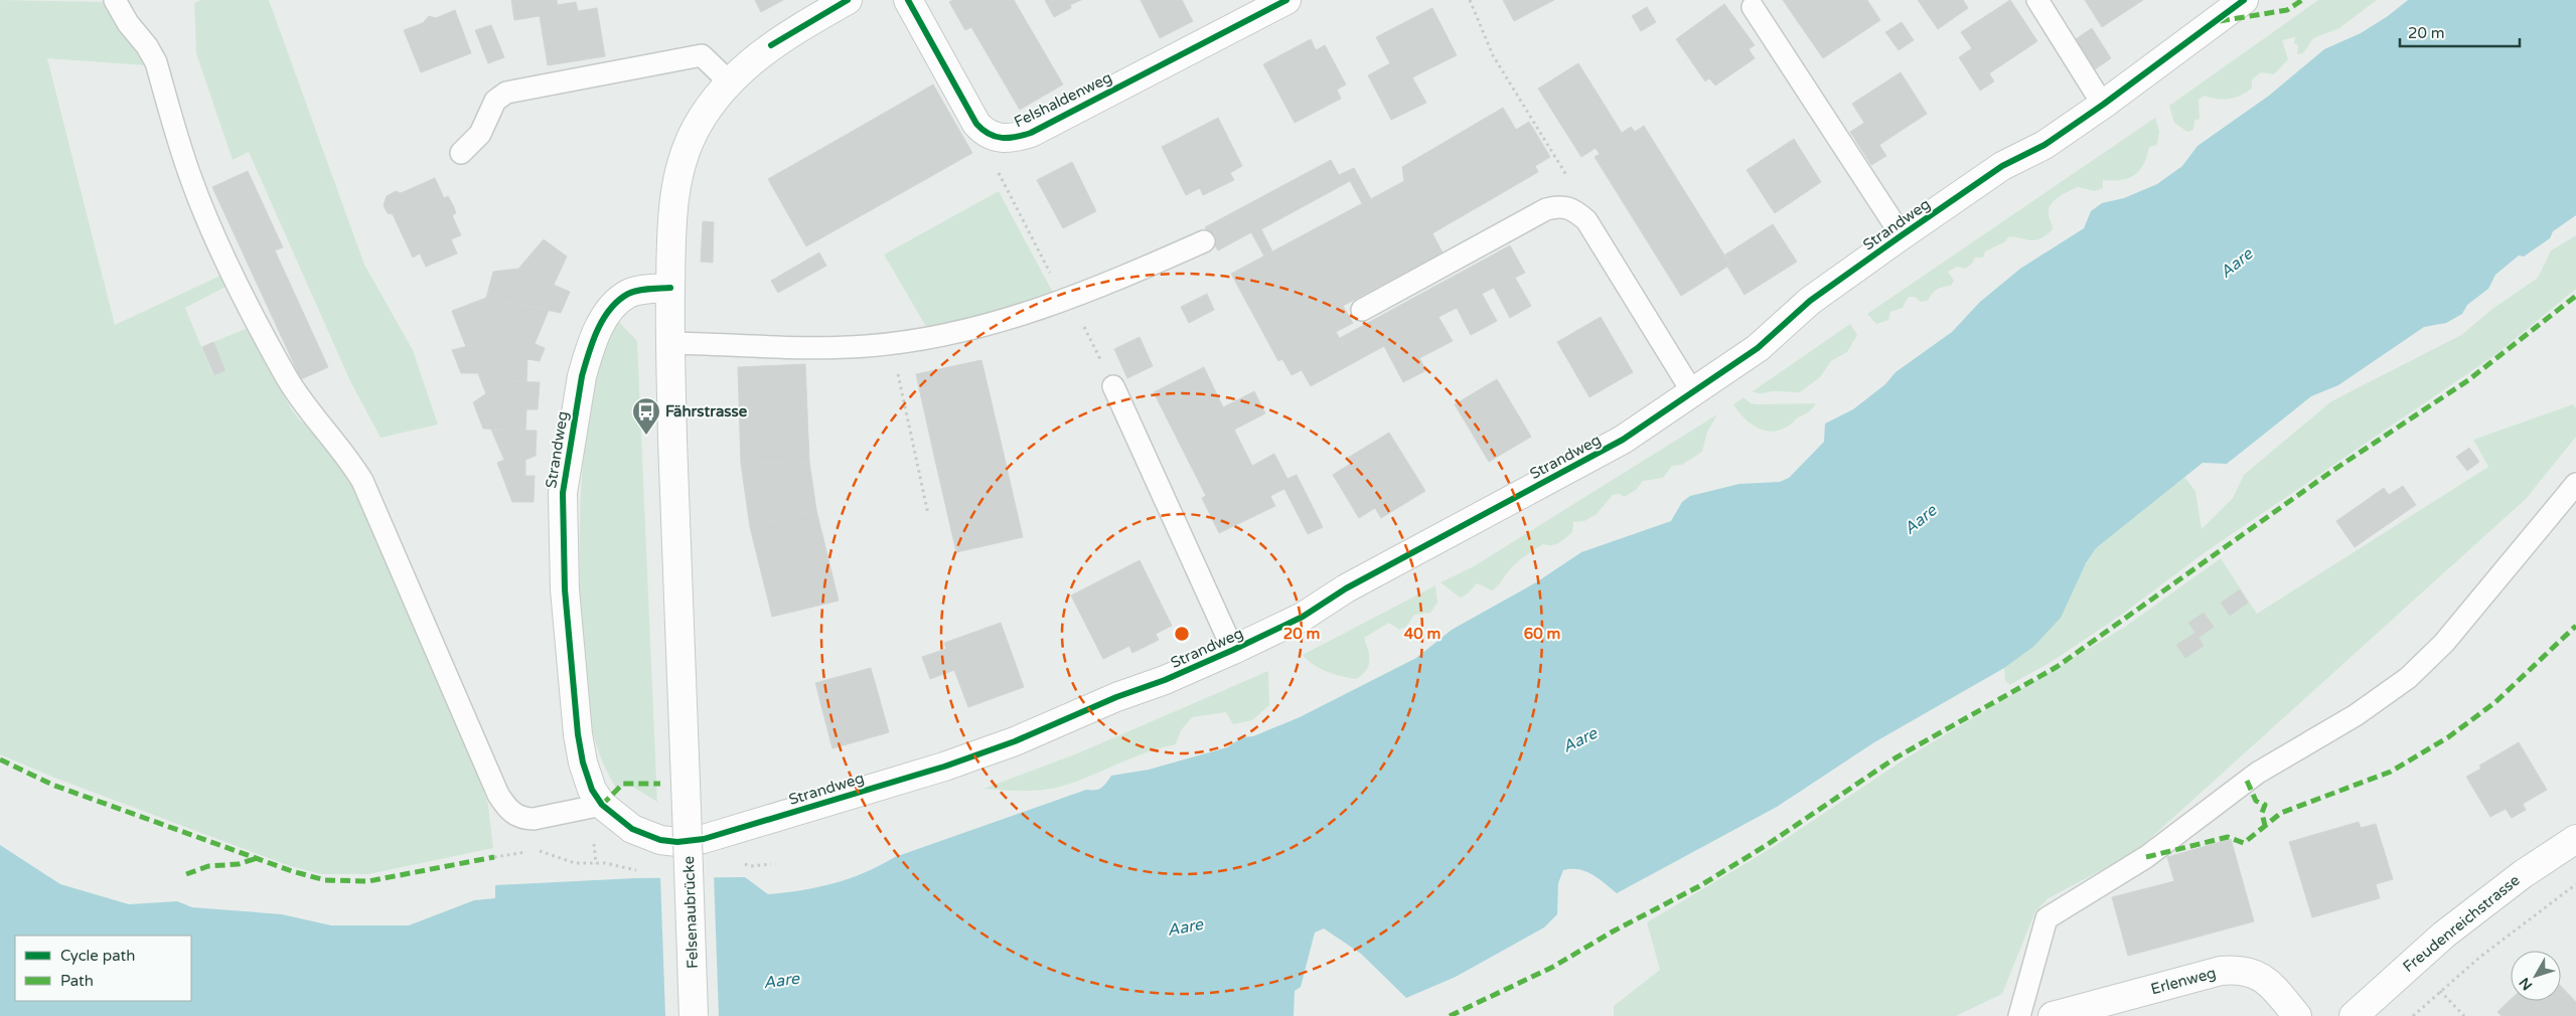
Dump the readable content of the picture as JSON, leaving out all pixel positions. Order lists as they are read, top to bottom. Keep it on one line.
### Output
{"streets":{"street":["Felshaldenweg","Strandweg","Felsenaubrücke","Freudenreichstrasse","Erlenweg"]},"water":["Aare"],"places":{"bus stop":["Fährstrasse"]},"legend":["Cycle path","Path"],"scale_bar":"20 m","north":"bottom left","rings":["20 m","40 m","60 m"]}
